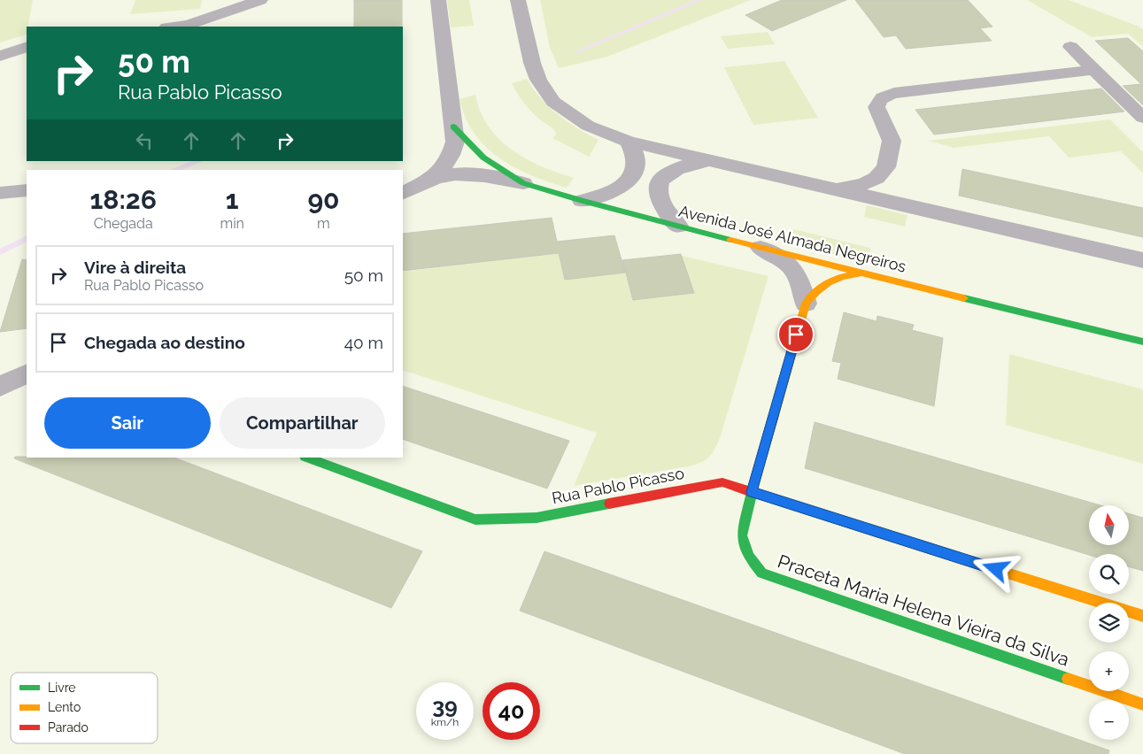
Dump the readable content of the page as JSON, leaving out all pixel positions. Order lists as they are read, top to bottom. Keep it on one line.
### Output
{"streets":{"street":["Avenida José Almada Negreiros","Rua Pablo Picasso","Praceta Maria Helena Vieira da Silva"]},"crossings":[["Rua Pablo Picasso","Praceta Maria Helena Vieira da Silva"]],"legend":["Livre","Lento","Parado"],"north":"top","page":{"turn":["50 m","Rua Pablo Picasso"],"eta":["18:26","Chegada","1","min","90","m"],"list":[{"name":"Vire à direita","note":"Rua Pablo Picasso","value":"50 m"},{"name":"Chegada ao destino","value":"40 m"}],"buttons":["Sair","Compartilhar"],"map_buttons":["+","−"],"speed":"39 km/h","limit":"40"}}
